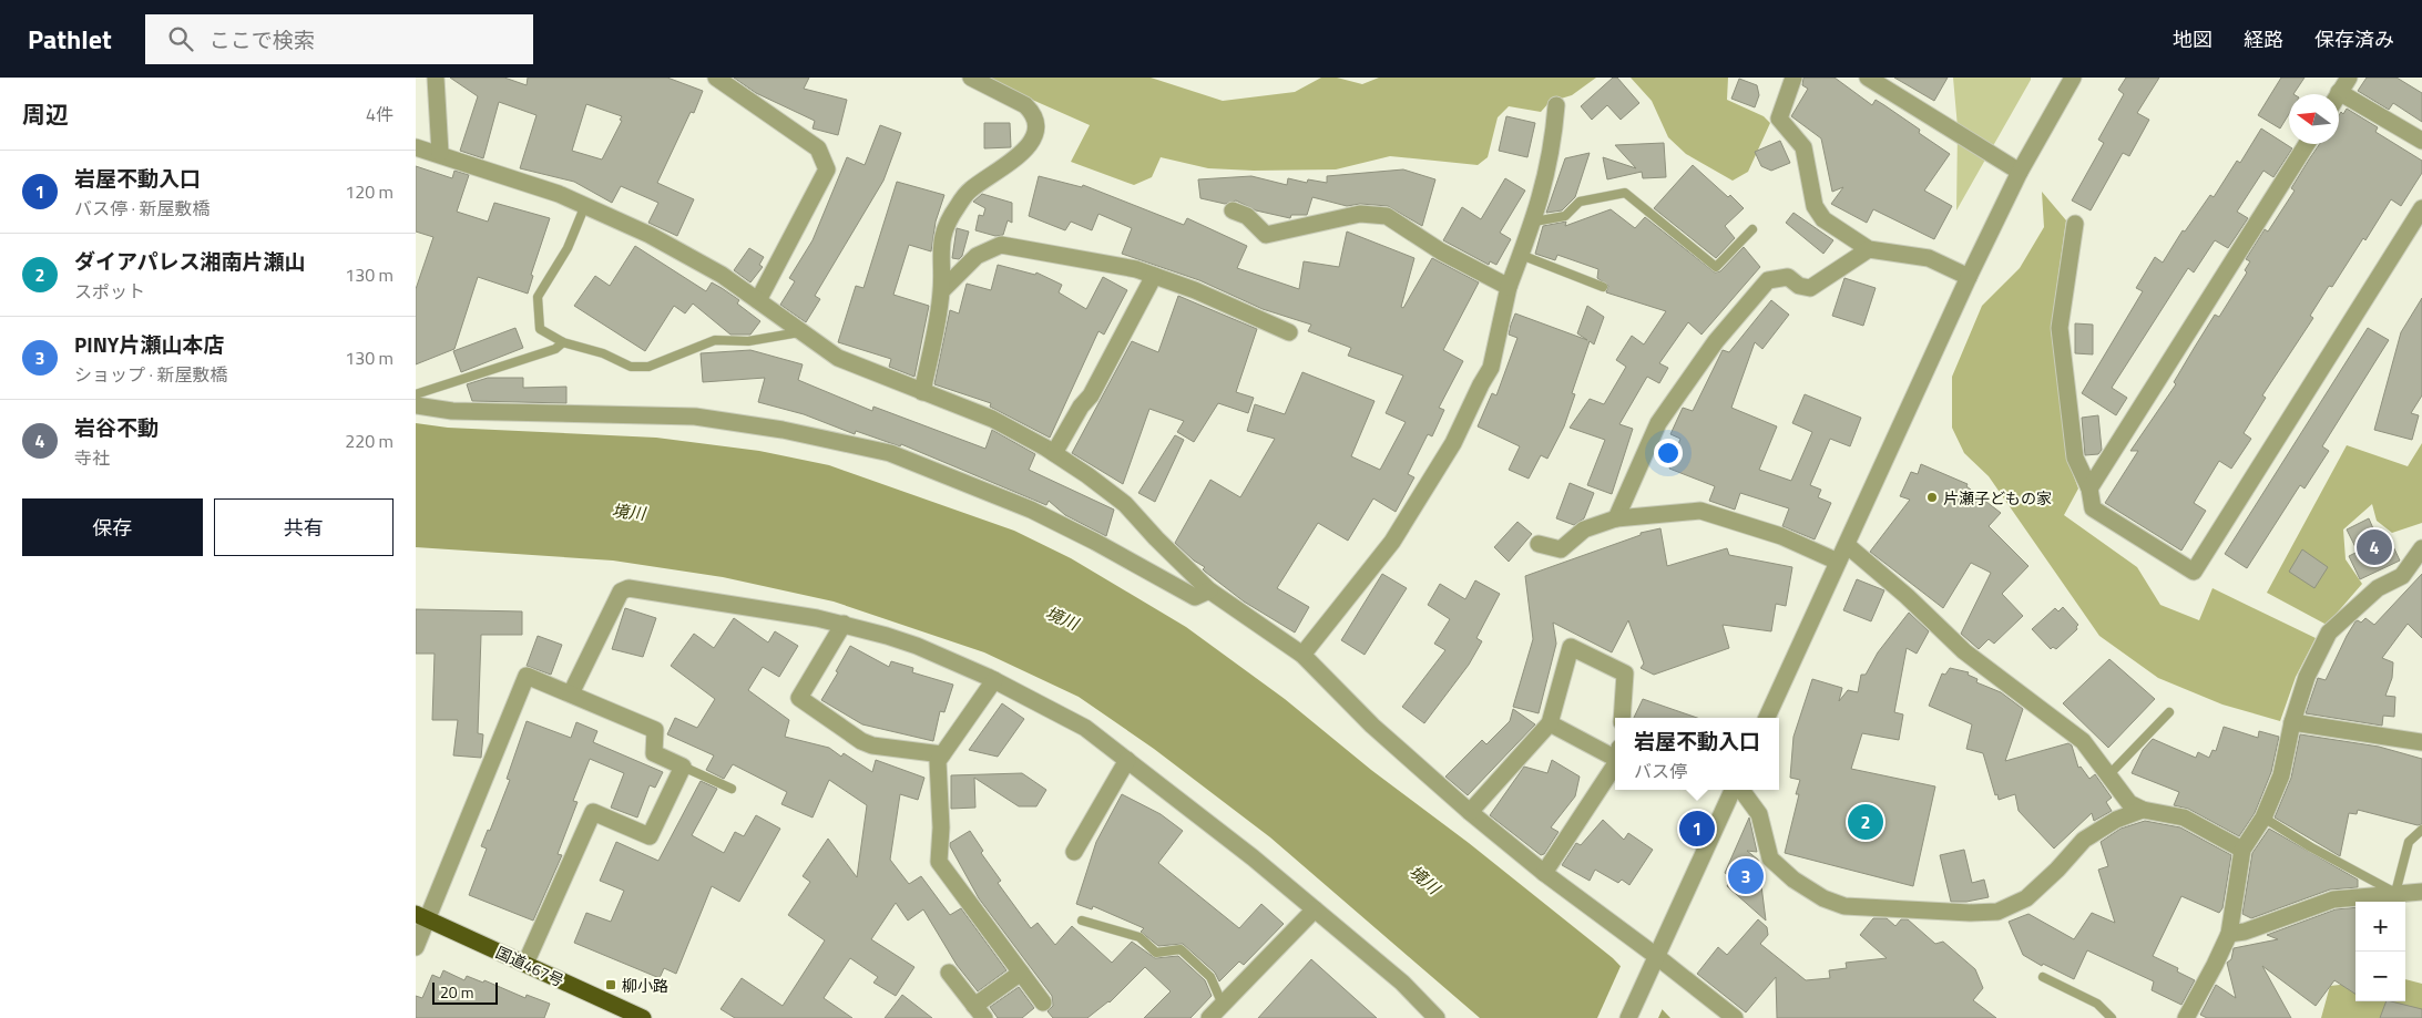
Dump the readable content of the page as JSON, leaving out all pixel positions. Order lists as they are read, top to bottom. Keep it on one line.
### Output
{"streets":{"highway":["国道467号"]},"water":["境川"],"places":{"other":["片瀬子どもの家"],"transit":["柳小路"]},"scale_bar":"20 m","north":"left","page":{"header":"Pathlet","search":"ここで検索","nav":["地図","経路","保存済み"],"heading":["周辺","4件"],"list":[{"mark":"1","name":"岩屋不動入口","note":"バス停 · 新屋敷橋","value":"120 m"},{"mark":"2","name":"ダイアパレス湘南片瀬山","note":"スポット","value":"130 m"},{"mark":"3","name":"PINY片瀬山本店","note":"ショップ · 新屋敷橋","value":"130 m"},{"mark":"4","name":"岩谷不動","note":"寺社","value":"220 m"}],"buttons":["保存","共有"],"pins":["4","2","1","3"],"popup":["岩屋不動入口","バス停"],"map_buttons":["+","−"],"scale":"20 m"}}
